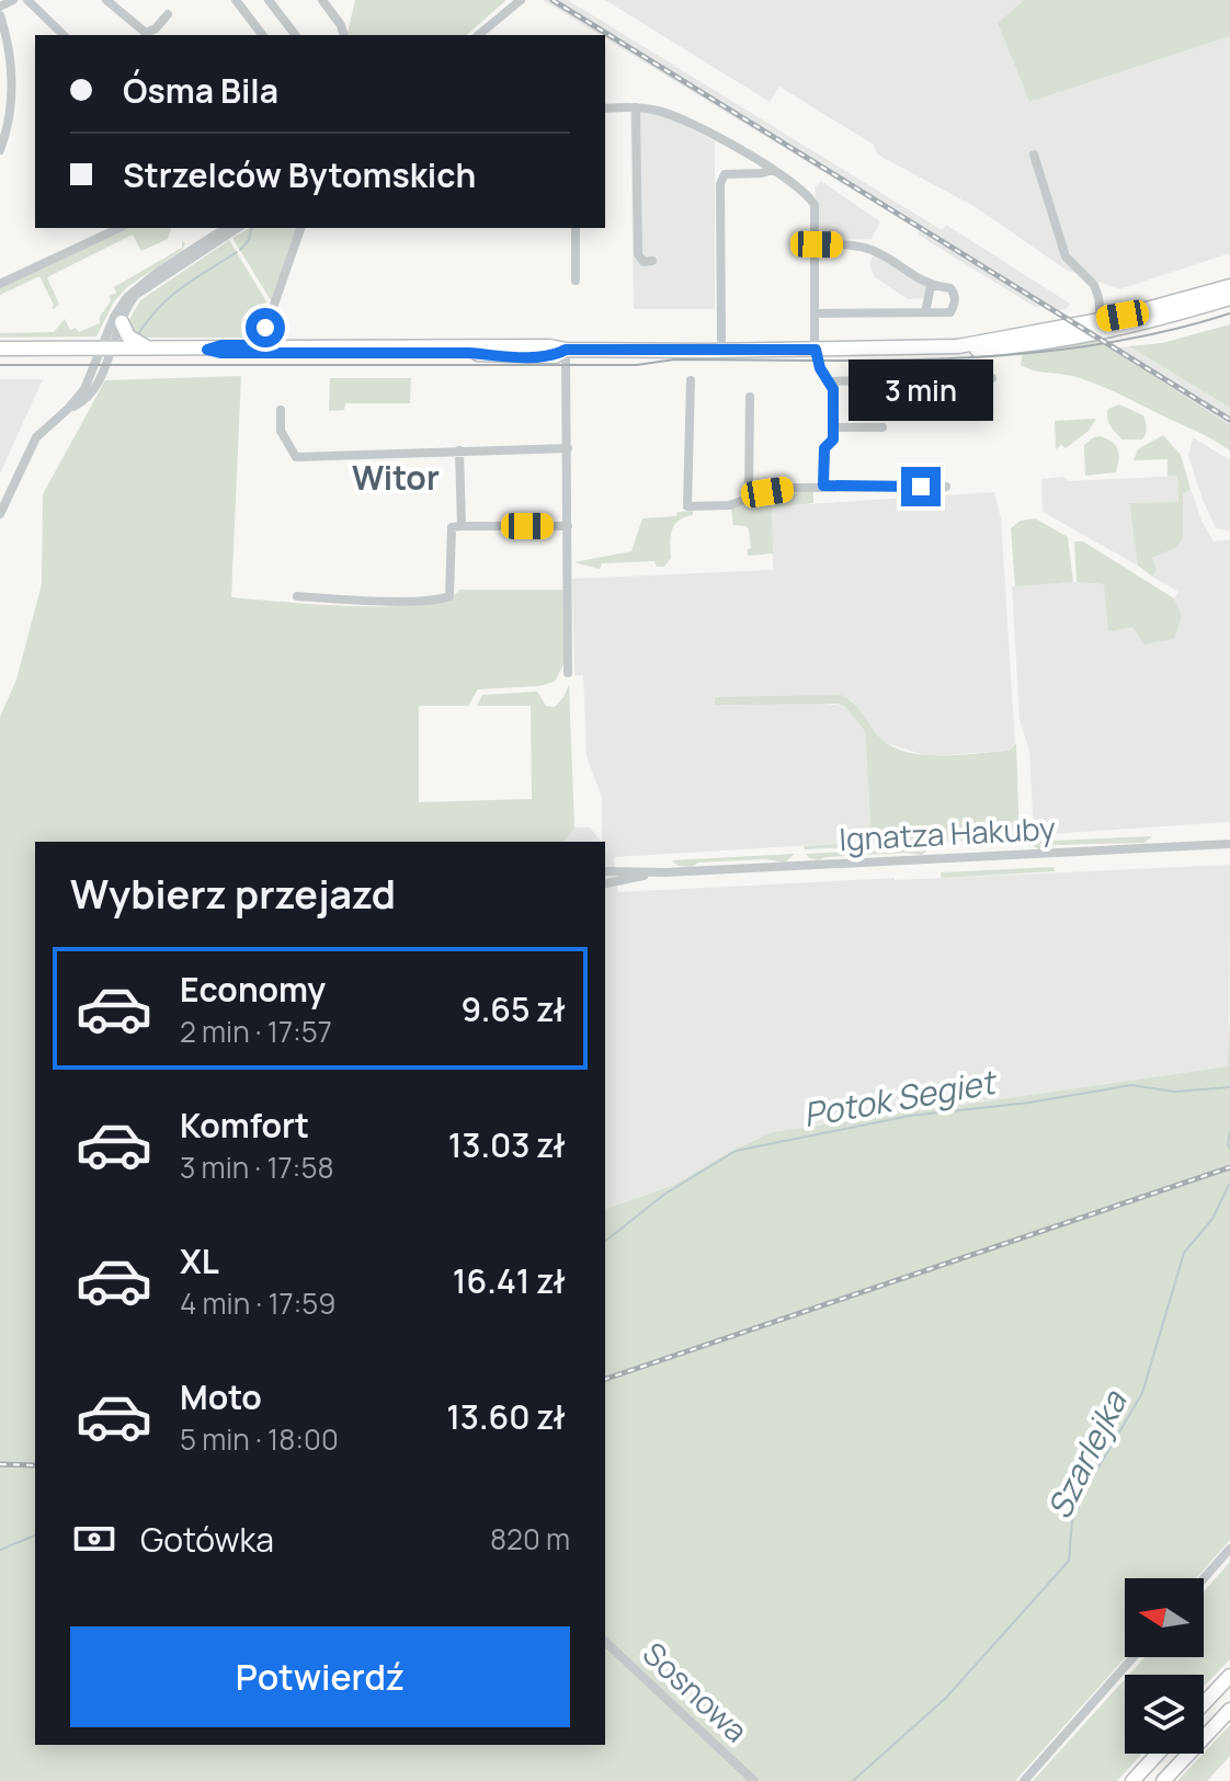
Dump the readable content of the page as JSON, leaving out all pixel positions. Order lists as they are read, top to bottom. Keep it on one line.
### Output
{"streets":{"street":["Ignatza Hakuby","Sosnowa"]},"districts":["Witor"],"water":["Potok Segiet","Szarlejka"],"north":"left","page":{"banner":["Ósma Bila","Strzelców Bytomskich"],"bubble":"3 min","heading":"Wybierz przejazd","list":[{"name":"Economy","note":"2 min · 17:57","value":"9.65 zł"},{"name":"Komfort","note":"3 min · 17:58","value":"13.03 zł"},{"name":"XL","note":"4 min · 17:59","value":"16.41 zł"},{"name":"Moto","note":"5 min · 18:00","value":"13.60 zł"}],"pay":["Gotówka","820 m"],"buttons":"Potwierdź"}}
